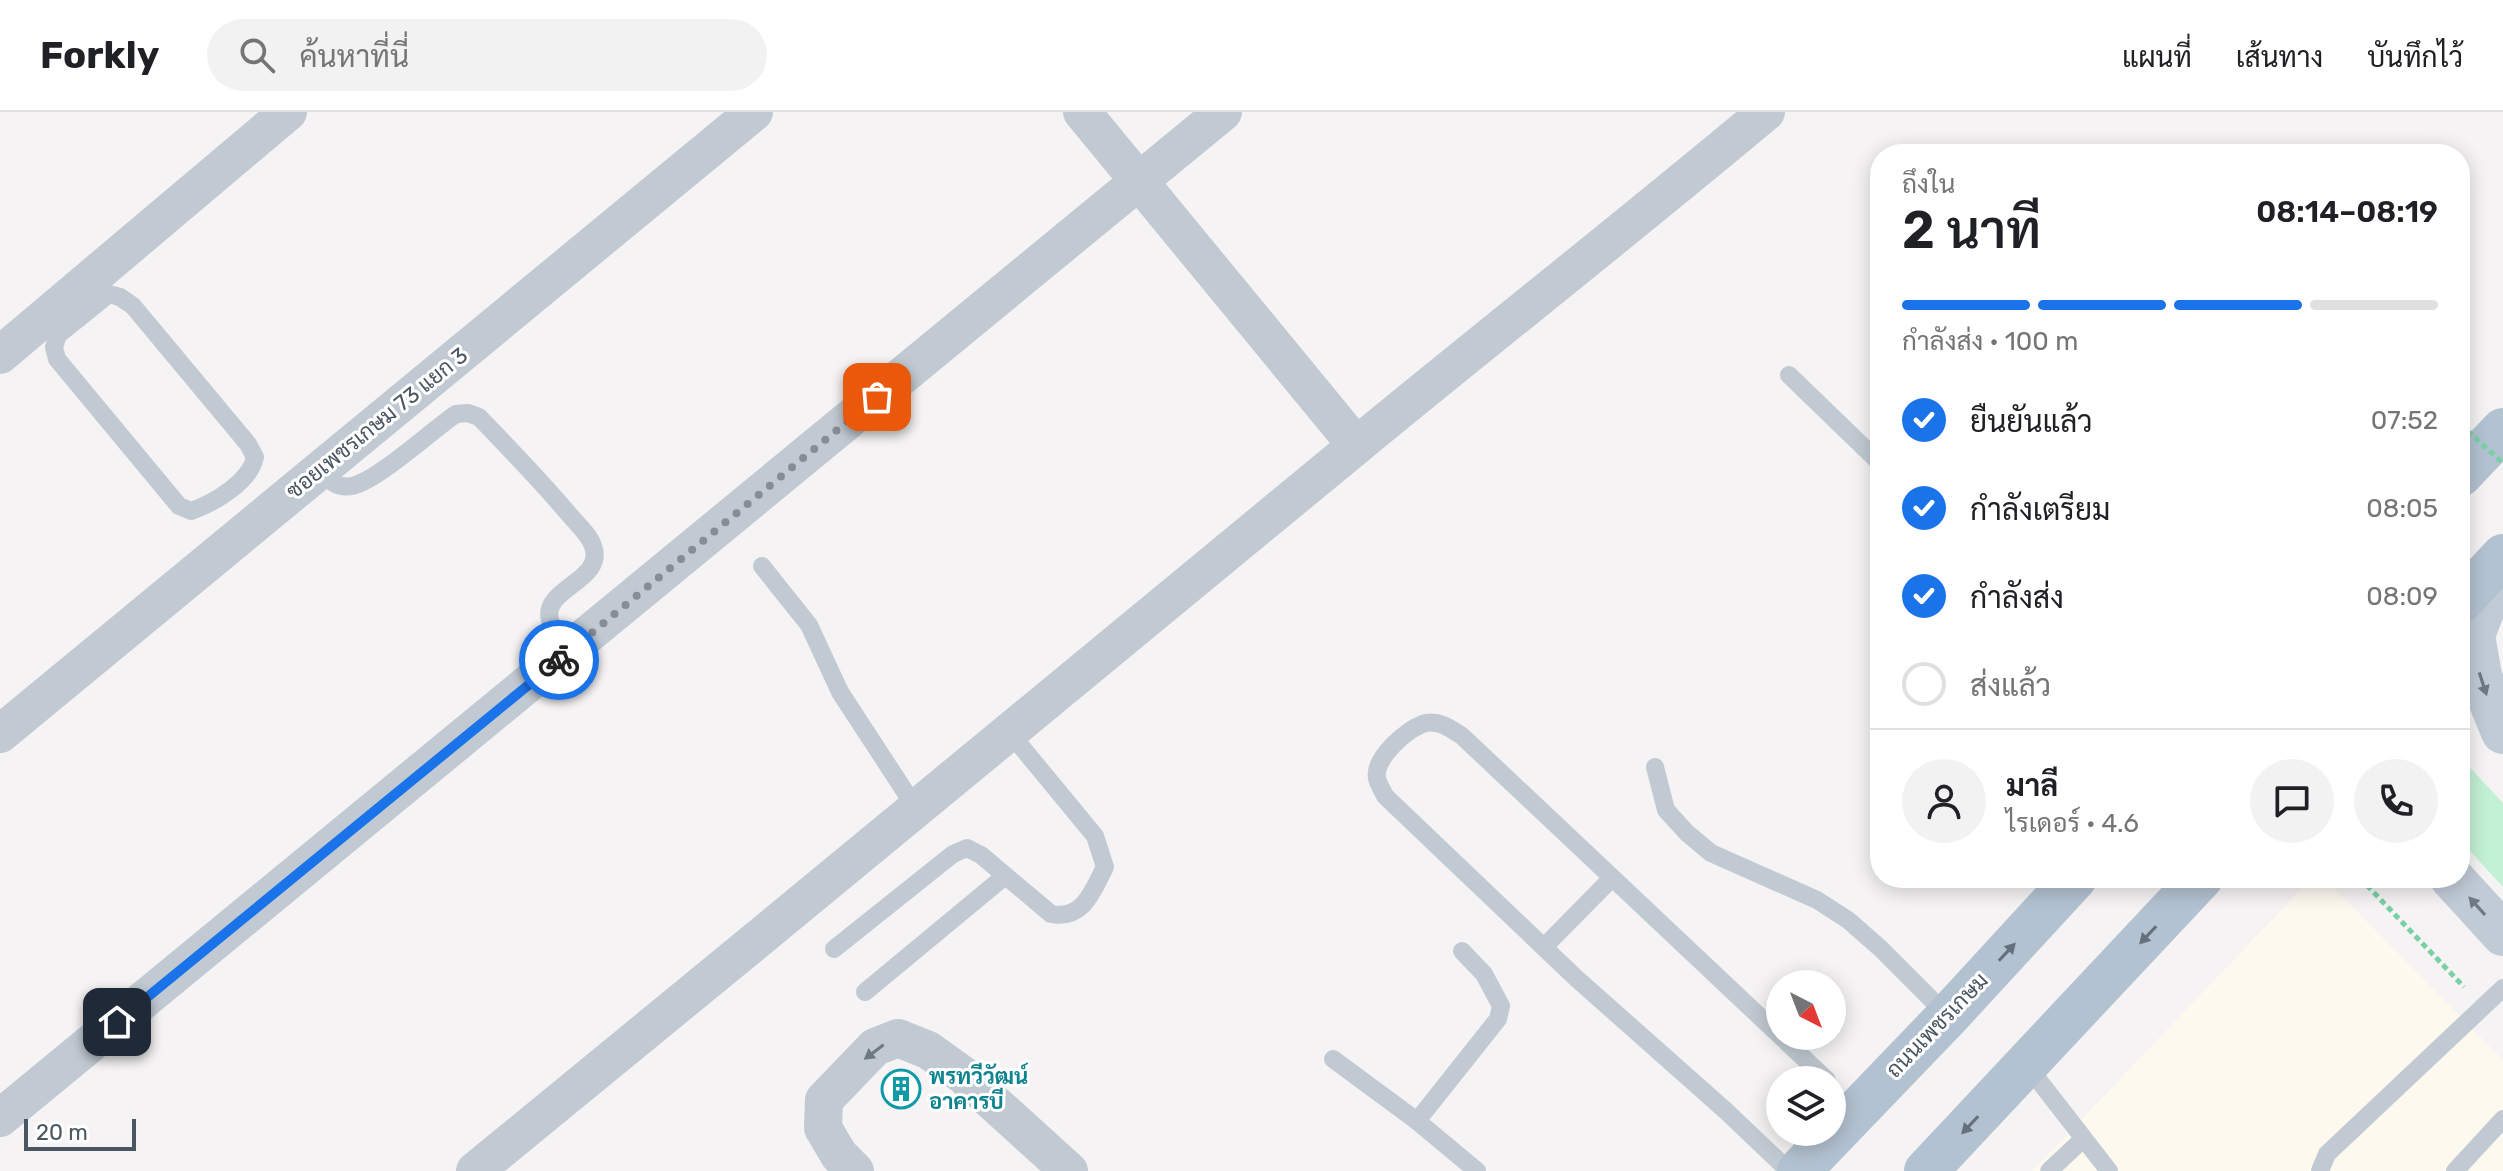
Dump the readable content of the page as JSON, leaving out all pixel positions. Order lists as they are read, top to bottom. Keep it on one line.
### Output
{"streets":{"main road":["ถนนเพชรเกษม"],"street":["ซอยเพชรเกษม 73 แยก 3"]},"places":{"building":["พรทวีวัฒน์ อาคารบี"]},"scale_bar":"20 m","north":"bottom right","page":{"header":"Forkly","search":"ค้นหาที่นี่","nav":["แผนที่","เส้นทาง","บันทึกไว้"],"heading":["2 นาที","ถึงใน","08:14–08:19"],"panel":["มาลี","ไรเดอร์ · 4.6"],"bar":"กำลังส่ง · 100 m","list":[["ยืนยันแล้ว","07:52"],["กำลังเตรียม","08:05"],["กำลังส่ง","08:09"],"ส่งแล้ว"],"scale":"20 m"}}
